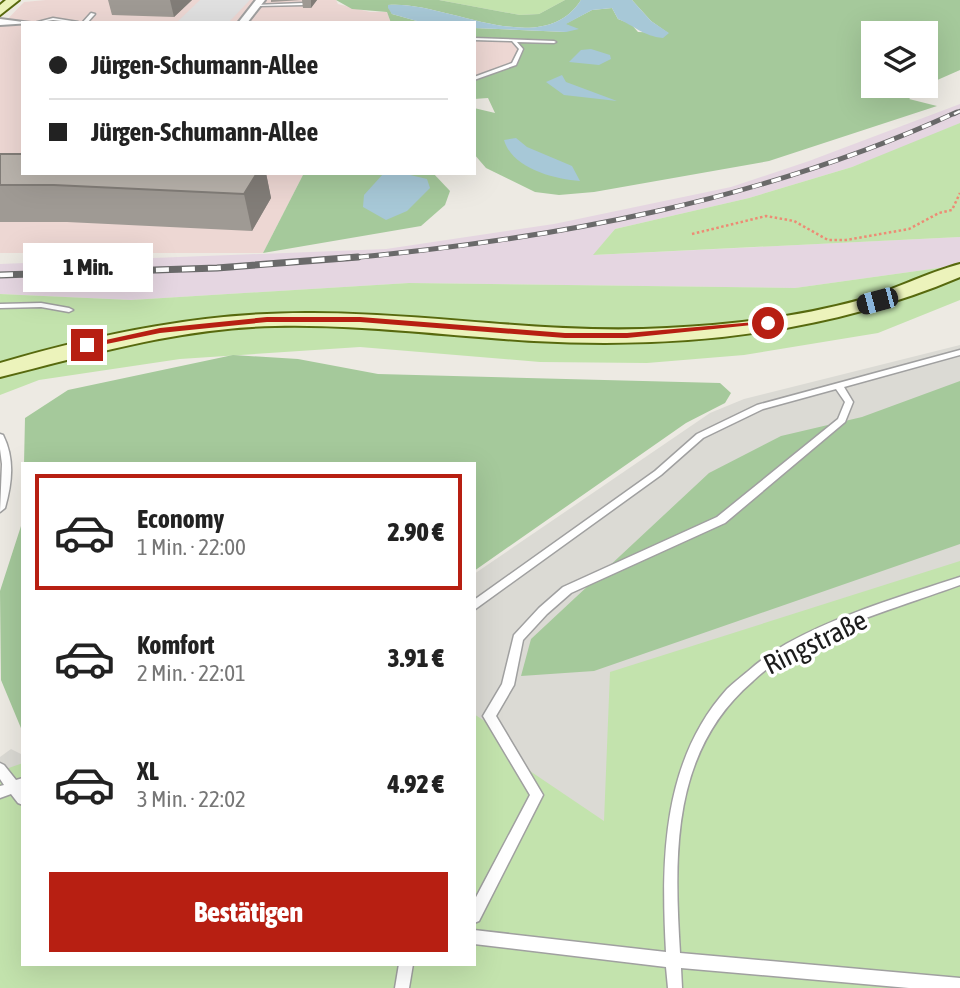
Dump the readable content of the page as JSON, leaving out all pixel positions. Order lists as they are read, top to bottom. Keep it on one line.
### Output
{"streets":{"lane":["Ringstraße"]},"page":{"banner":["Jürgen-Schumann-Allee","Jürgen-Schumann-Allee"],"bubble":"1 Min.","list":[{"name":"Economy","note":"1 Min. · 22:00","value":"2.90 €"},{"name":"Komfort","note":"2 Min. · 22:01","value":"3.91 €"},{"name":"XL","note":"3 Min. · 22:02","value":"4.92 €"}],"buttons":"Bestätigen"}}
